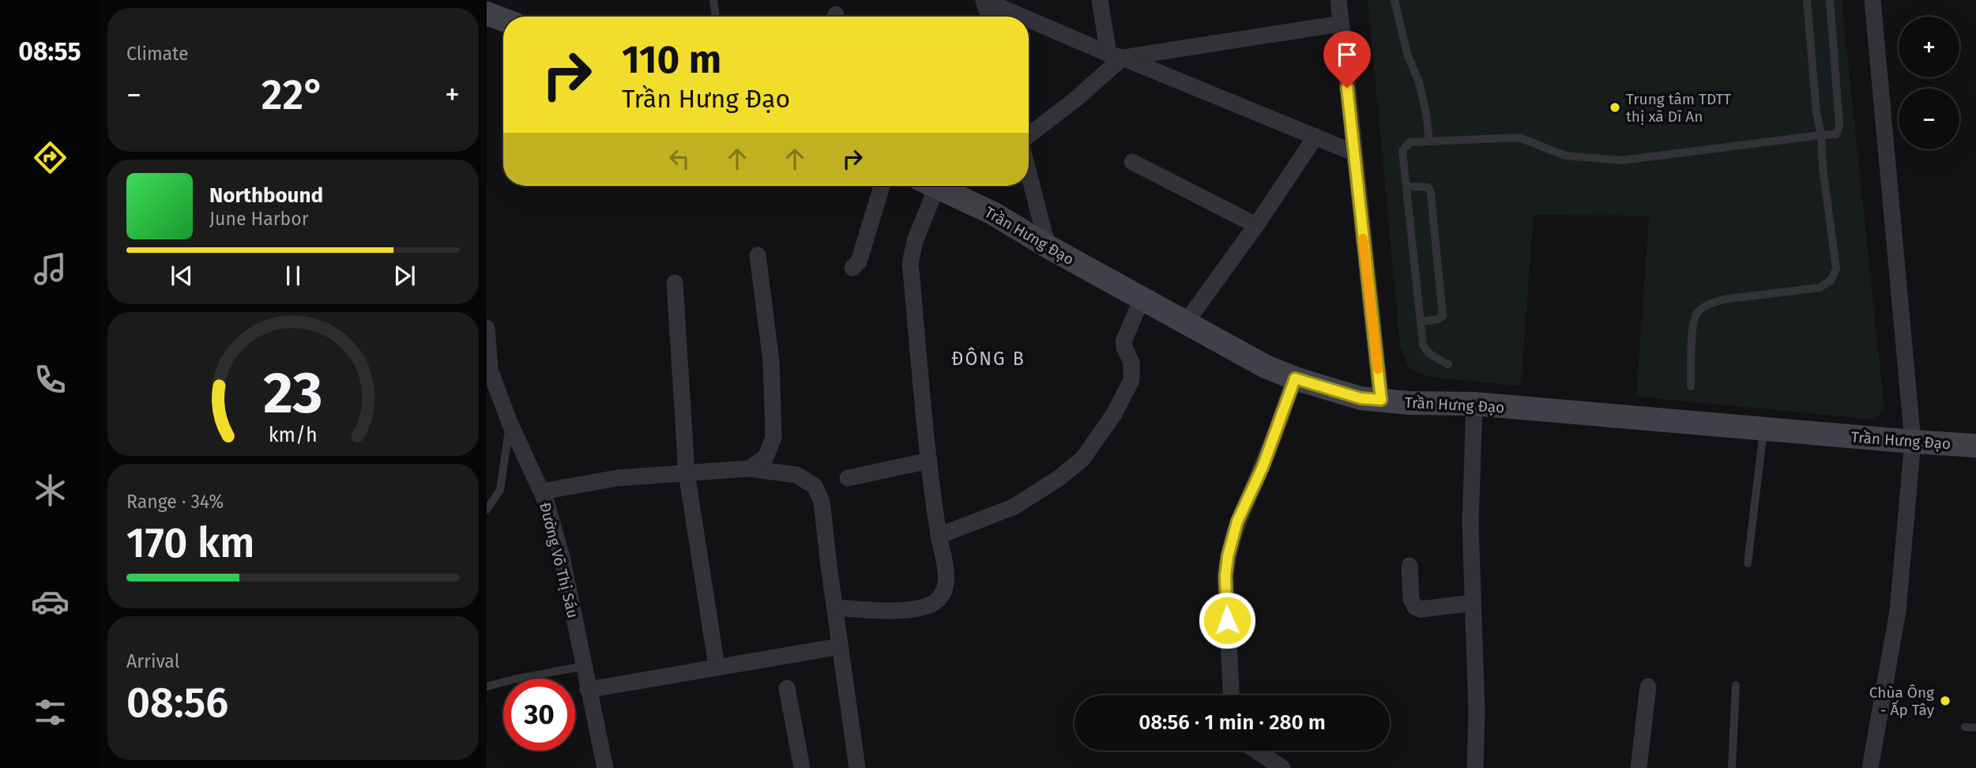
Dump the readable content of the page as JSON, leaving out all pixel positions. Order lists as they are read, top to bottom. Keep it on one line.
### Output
{"streets":{"main road":["Trần Hưng Đạo"],"street":["Đường Võ Thị Sáu"]},"districts":["ĐÔNG B"],"places":["Trung tâm TDTT thị xã Dĩ An","Chùa Ông - Ấp Tây"],"page":{"tabs":"08:55","tile":["Climate",["Range · 34%","170 km"],["Arrival","08:56"]],"map_buttons":["+","−"],"turn":["110 m","Trần Hưng Đạo"],"heat":["−","22°","+"],"song":["Northbound","June Harbor"],"limit":"30","trip":"08:56 · 1 min · 280 m","gauge":["23","km/h"]}}
